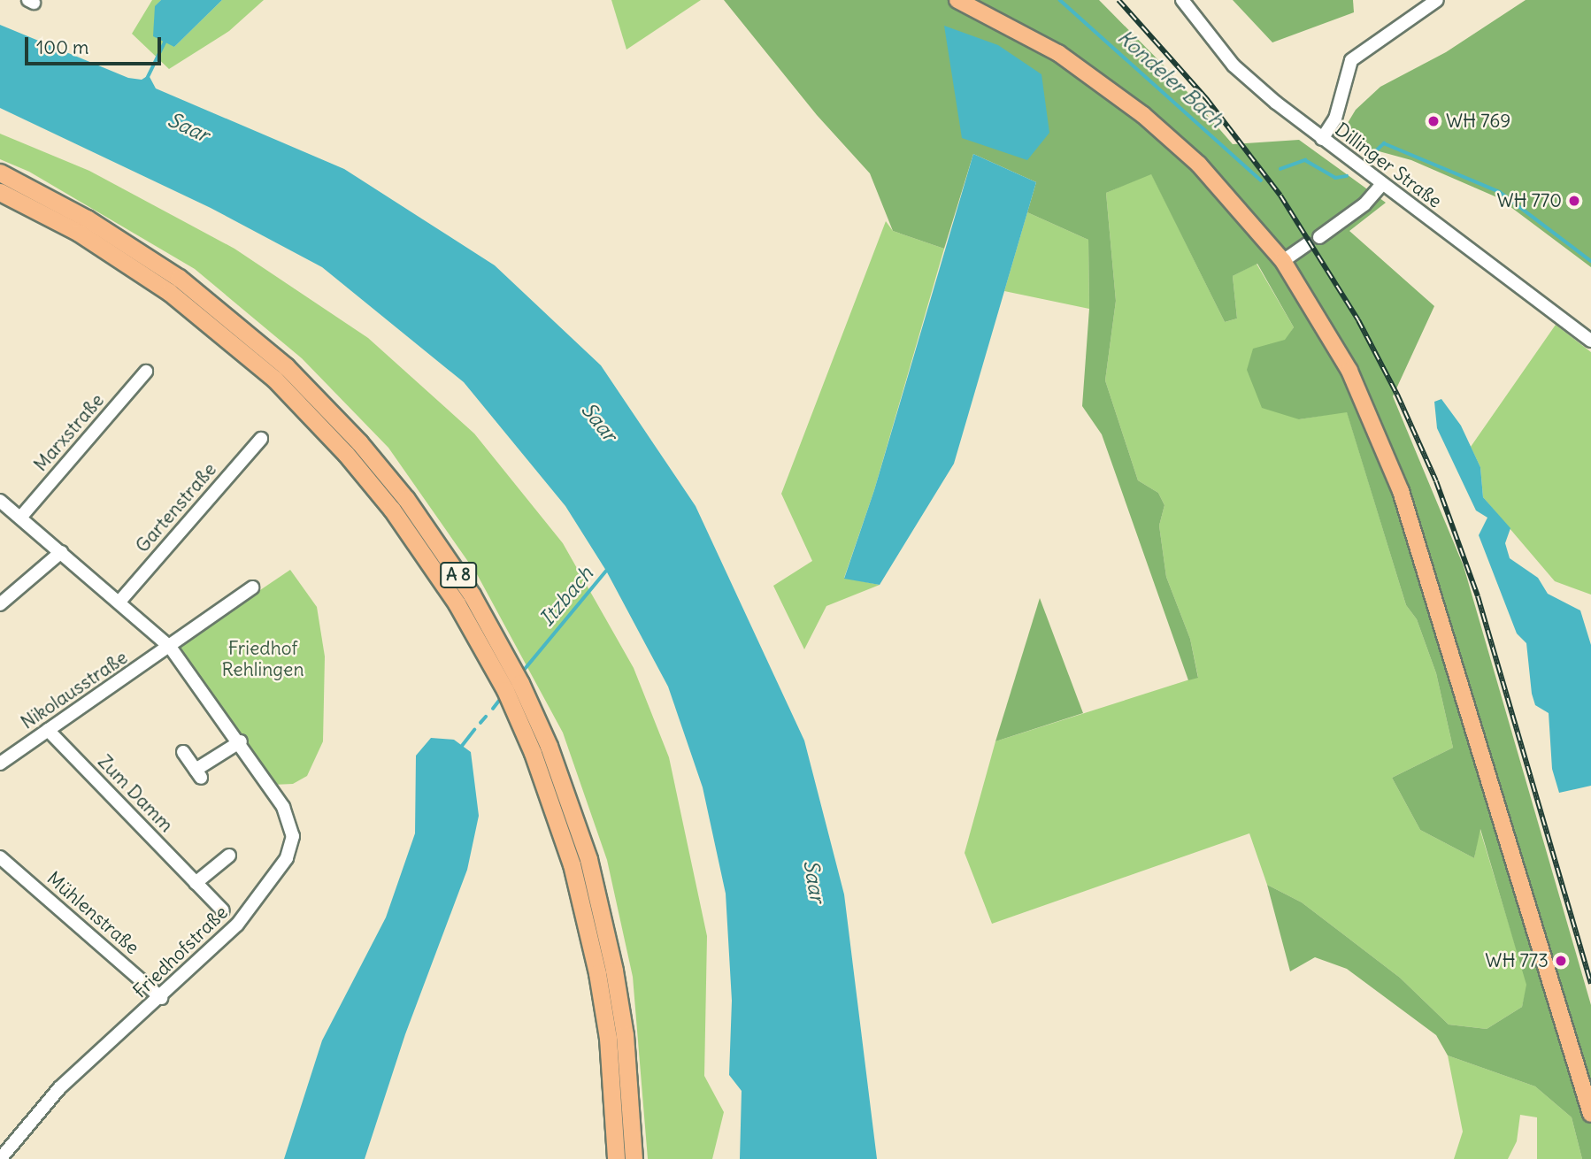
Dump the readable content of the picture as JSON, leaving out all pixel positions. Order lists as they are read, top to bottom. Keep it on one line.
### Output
{"streets":{"highway":["A 8"],"street":["Dillinger Straße","Marxstraße","Gartenstraße","Nikolausstraße","Zum Damm","Mühlenstraße","Friedhofstraße"]},"crossings":[["Marxstraße","Friedhofstraße"],["Gartenstraße","Friedhofstraße"],["Nikolausstraße","Zum Damm"],["Nikolausstraße","Friedhofstraße"],["Mühlenstraße","Friedhofstraße"]],"water":["Kondeler Bach","Saar","Itzbach"],"parks":["Friedhof Rehlingen"],"places":["WH 769","WH 770","WH 773"],"scale_bar":"100 m"}
